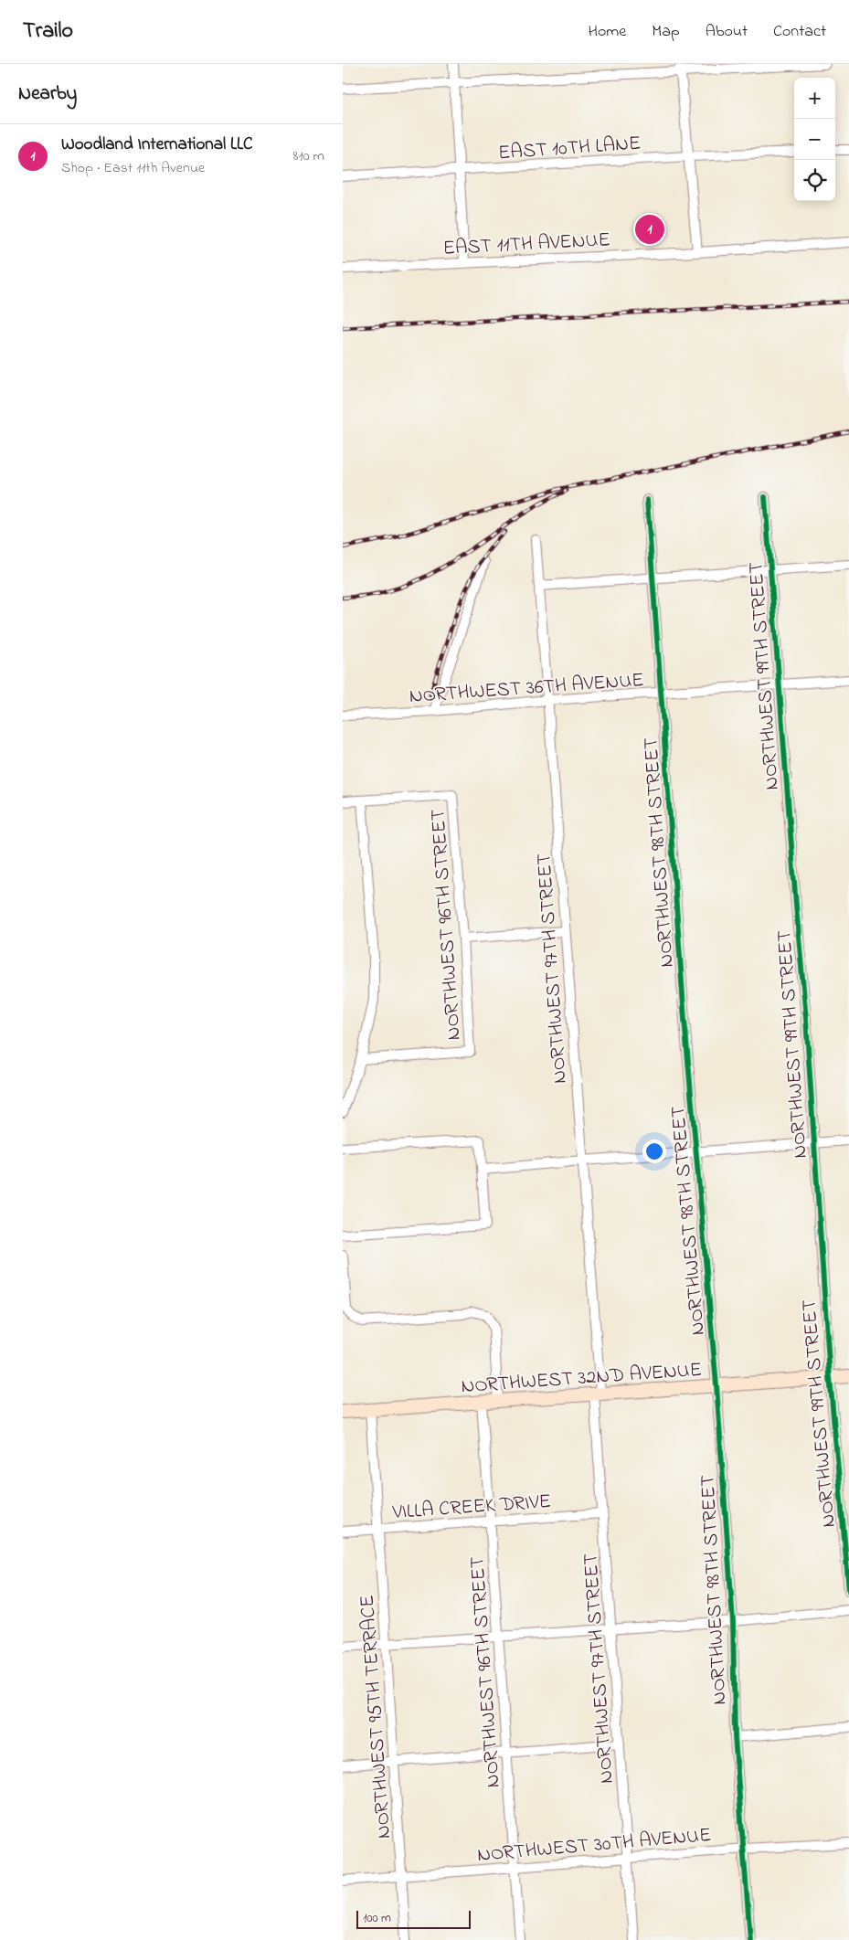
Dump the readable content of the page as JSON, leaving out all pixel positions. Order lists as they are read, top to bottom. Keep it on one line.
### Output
{"streets":{"main road":["NORTHWEST 32ND AVENUE"],"street":["EAST 10TH LANE","EAST 11TH AVENUE","NORTHWEST 99TH STREET","NORTHWEST 36TH AVENUE","NORTHWEST 98TH STREET","NORTHWEST 96TH STREET","NORTHWEST 97TH STREET","VILLA CREEK DRIVE","NORTHWEST 95TH TERRACE","NORTHWEST 30TH AVENUE"]},"crossings":[["NORTHWEST 99TH STREET","NORTHWEST 36TH AVENUE"],["NORTHWEST 99TH STREET","NORTHWEST 32ND AVENUE"],["NORTHWEST 36TH AVENUE","NORTHWEST 98TH STREET"],["NORTHWEST 36TH AVENUE","NORTHWEST 97TH STREET"],["NORTHWEST 98TH STREET","NORTHWEST 32ND AVENUE"],["NORTHWEST 98TH STREET","NORTHWEST 30TH AVENUE"],["NORTHWEST 96TH STREET","NORTHWEST 32ND AVENUE"],["NORTHWEST 96TH STREET","VILLA CREEK DRIVE"],["NORTHWEST 96TH STREET","NORTHWEST 30TH AVENUE"],["NORTHWEST 97TH STREET","NORTHWEST 32ND AVENUE"],["NORTHWEST 97TH STREET","VILLA CREEK DRIVE"],["NORTHWEST 97TH STREET","NORTHWEST 30TH AVENUE"],["NORTHWEST 32ND AVENUE","NORTHWEST 95TH TERRACE"],["VILLA CREEK DRIVE","NORTHWEST 95TH TERRACE"],["NORTHWEST 95TH TERRACE","NORTHWEST 30TH AVENUE"]],"scale_bar":"100 m","page":{"header":"Trailo","nav":["Home","Map","About","Contact"],"heading":"Nearby","map_buttons":["+","−"],"list":[{"mark":"1","name":"Woodland International LLC","note":"Shop · East 11th Avenue","value":"810 m"}],"pins":"1","scale":"100 m"}}
